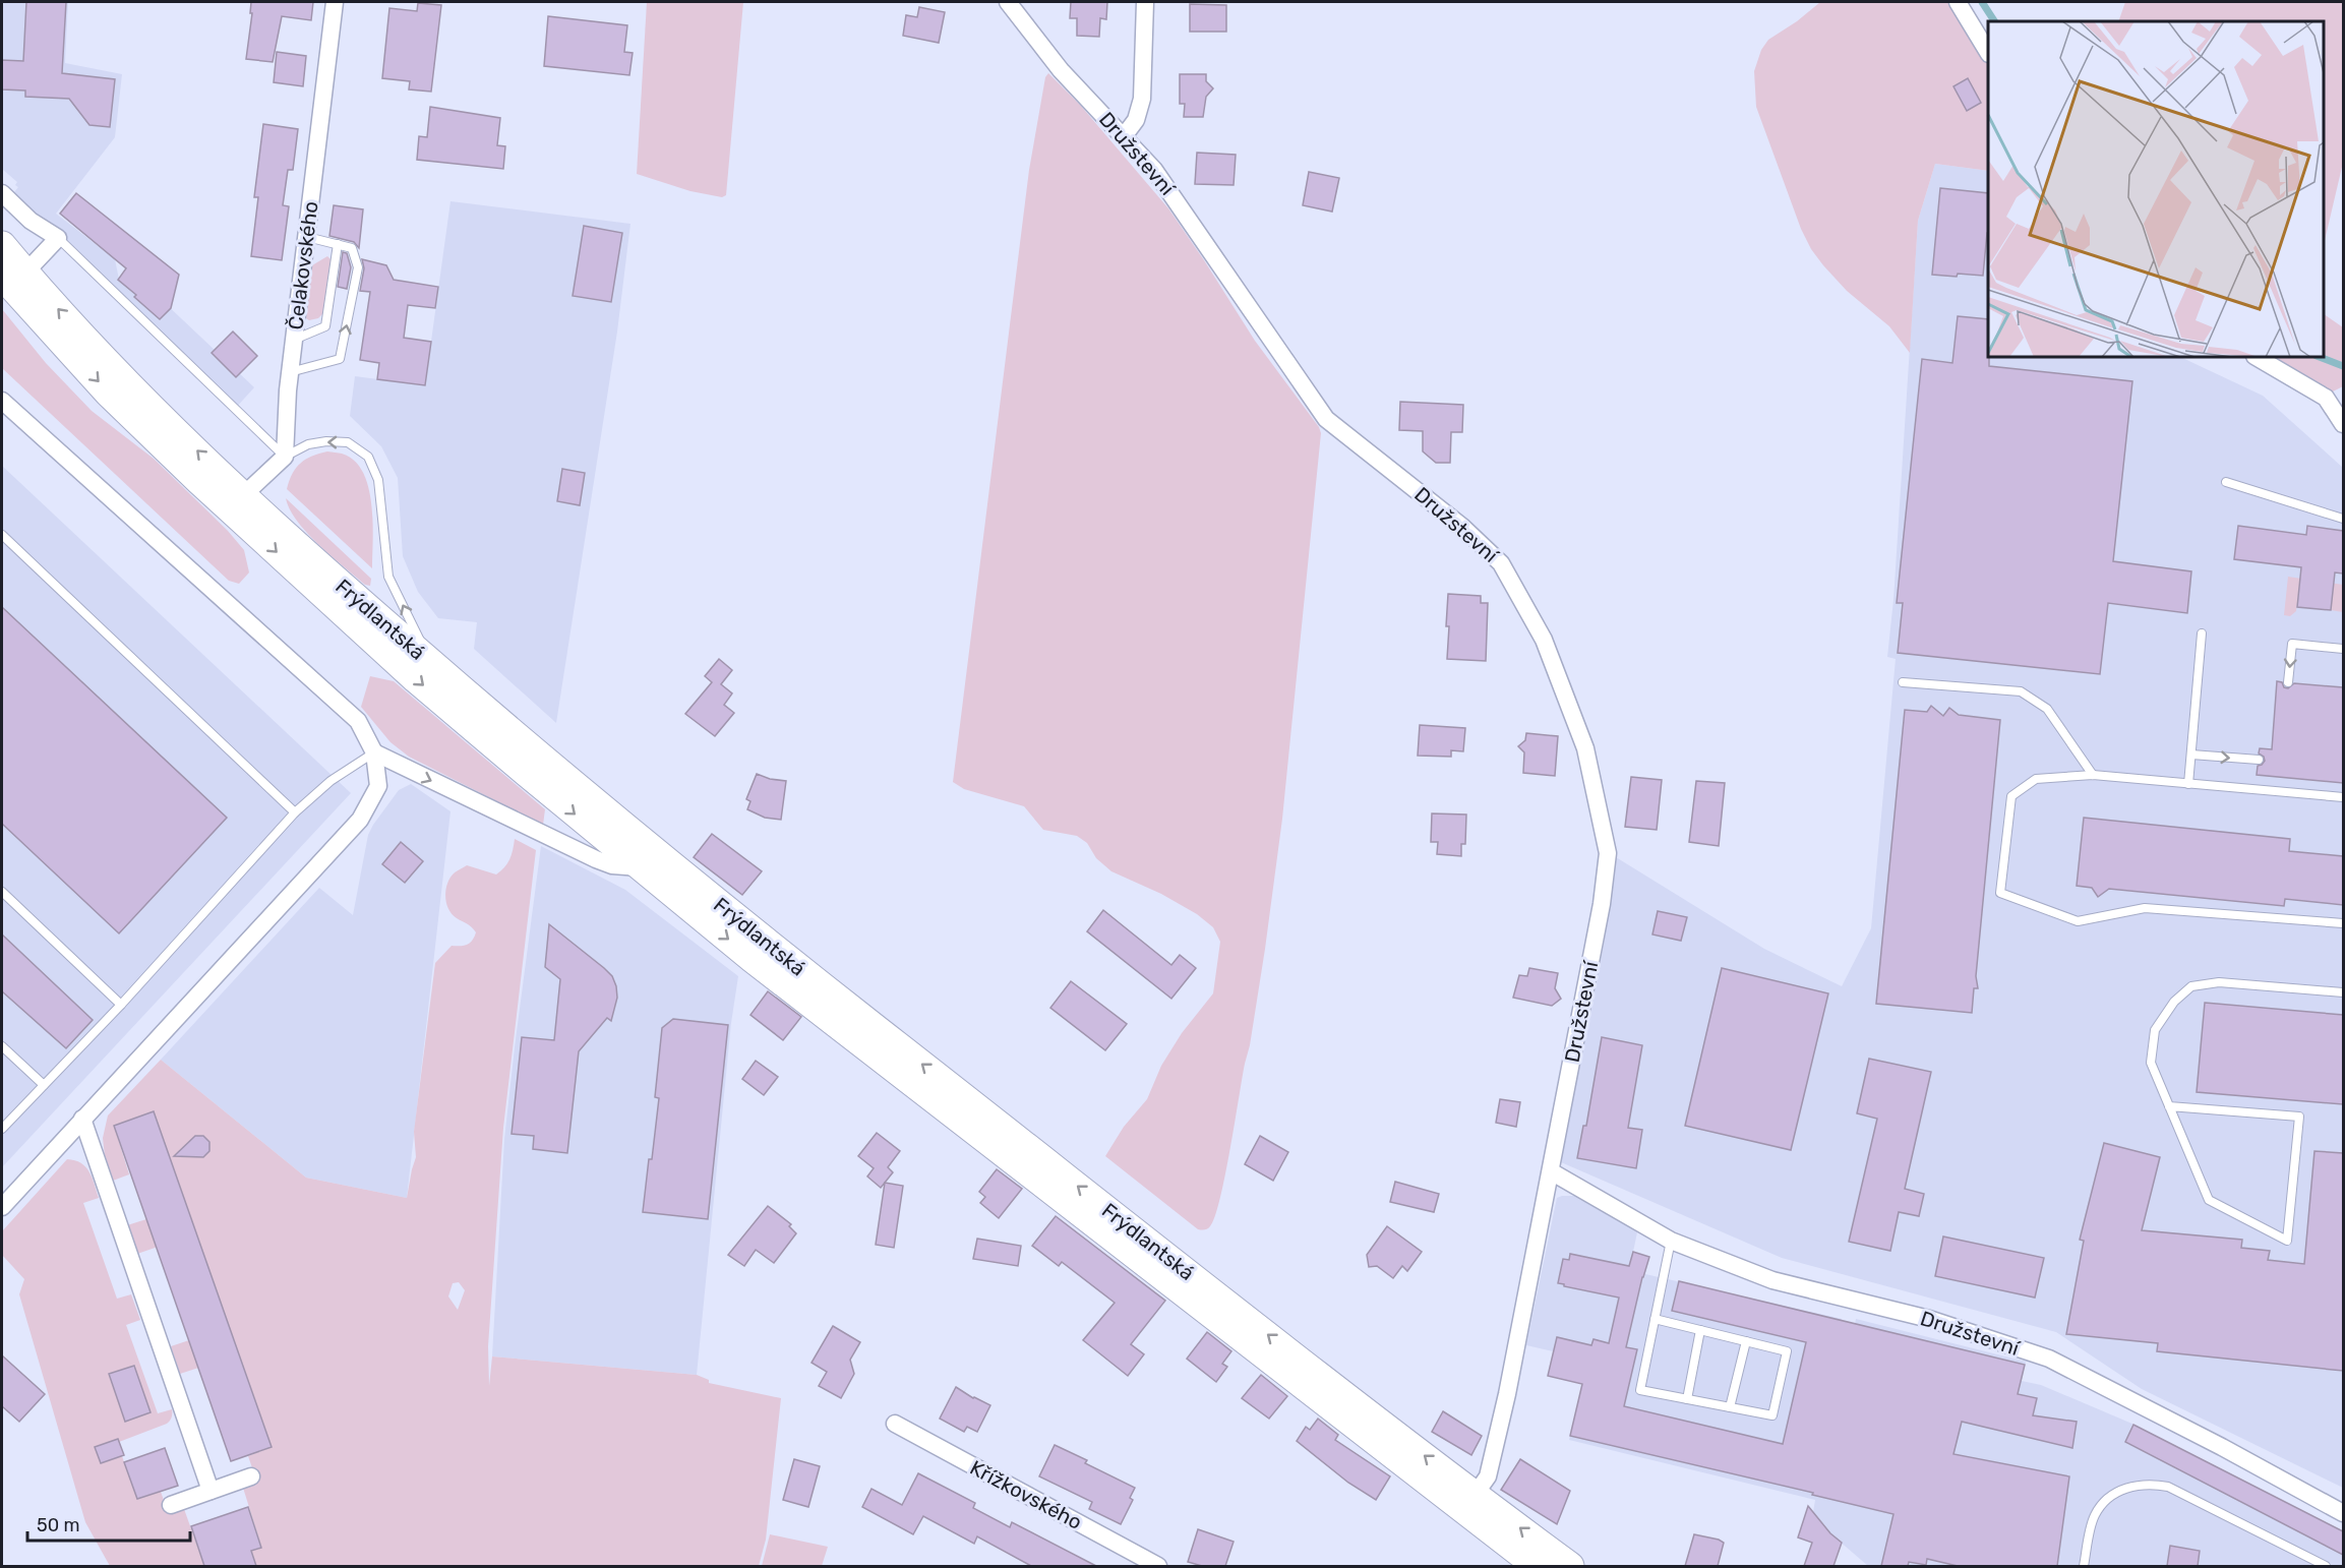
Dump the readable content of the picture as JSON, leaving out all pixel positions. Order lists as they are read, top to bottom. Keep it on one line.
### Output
{"streets":{"main road":["Frýdlantská"],"street":["Družstevní","Čelakovského","Křížkovského"]},"crossings":[["Družstevní","Frýdlantská"]],"scale_bar":"50 m"}
